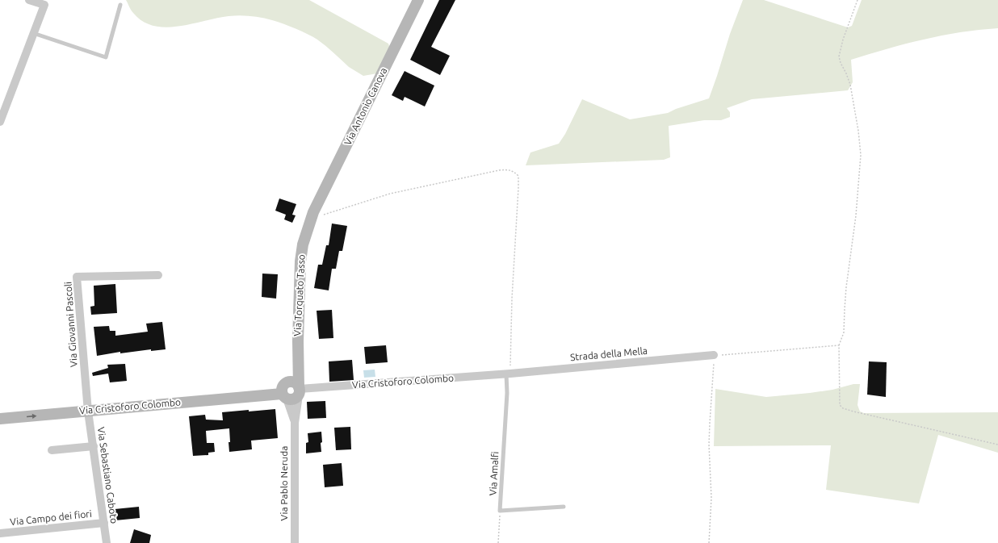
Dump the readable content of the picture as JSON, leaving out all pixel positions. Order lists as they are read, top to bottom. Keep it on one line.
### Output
{"streets":{"street":["Via Antonio Canova","Via Torquato Tasso","Via Giovanni Pascoli","Strada della Mella","Via Cristoforo Colombo","Via Sebastiano Caboto","Via Pablo Neruda","Via Campo dei fiori"],"lane":["Via Amalfi"]},"crossings":[["Via Antonio Canova","Via Torquato Tasso"],["Via Torquato Tasso","Via Cristoforo Colombo"],["Via Torquato Tasso","Via Pablo Neruda"],["Via Giovanni Pascoli","Via Cristoforo Colombo"],["Via Giovanni Pascoli","Via Sebastiano Caboto"],["Strada della Mella","Via Cristoforo Colombo"],["Strada della Mella","Via Amalfi"],["Via Cristoforo Colombo","Via Amalfi"],["Via Cristoforo Colombo","Via Sebastiano Caboto"],["Via Cristoforo Colombo","Via Pablo Neruda"],["Via Sebastiano Caboto","Via Campo dei fiori"]]}
